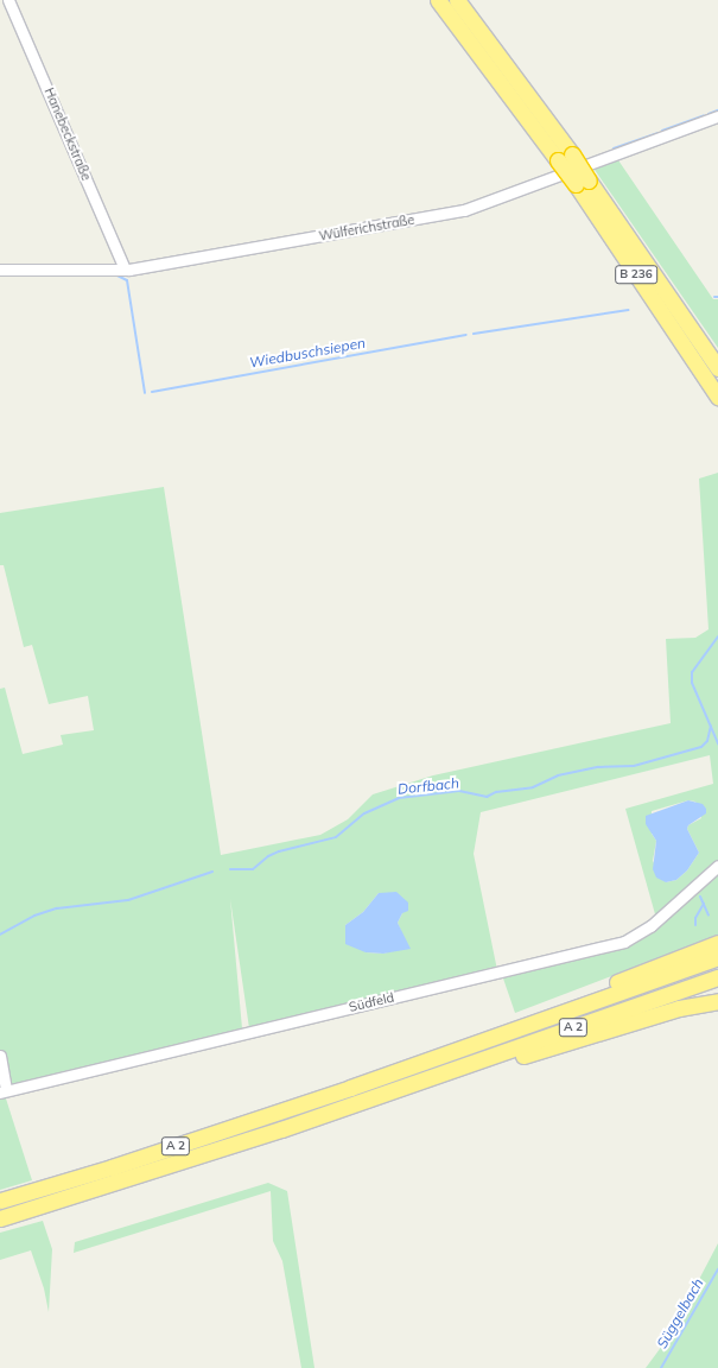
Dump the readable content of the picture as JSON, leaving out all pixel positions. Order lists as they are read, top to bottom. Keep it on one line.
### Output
{"streets":{"highway":["B 236","A 2"],"street":["Hanebeckstraße","Wülferichstraße","Südfeld"]},"crossings":[["Hanebeckstraße","Wülferichstraße"]],"water":["Wiedbuschsiepen","Dorfbach","Süggelbach"]}
